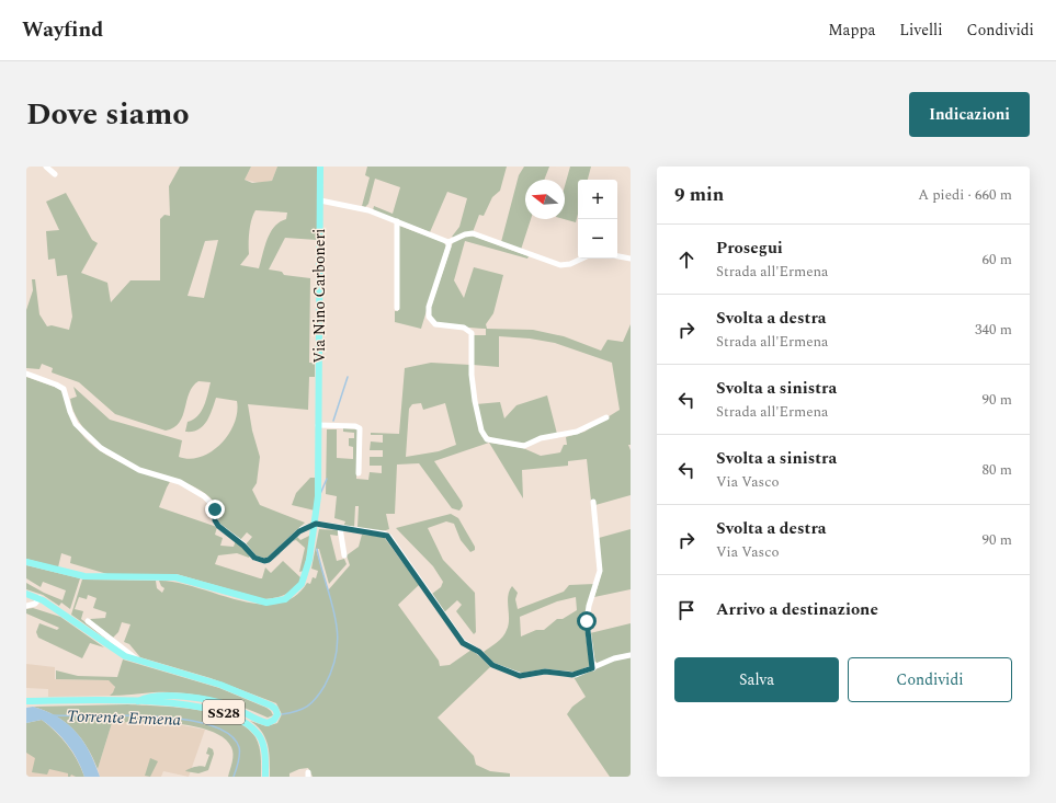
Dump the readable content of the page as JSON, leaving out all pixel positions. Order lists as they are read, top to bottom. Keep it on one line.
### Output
{"streets":{"main road":["Via Nino Carboneri","SS28"]},"water":["Torrente Ermena"],"north":"left","page":{"header":"Wayfind","nav":["Mappa","Livelli","Condividi"],"title":"Dove siamo","buttons":["Indicazioni",["Salva","Condividi"]],"heading":["9 min","A piedi · 660 m"],"map_buttons":["+","−"],"list":[["Prosegui","Strada all'Ermena","60 m"],["Svolta a destra","Strada all'Ermena","340 m"],["Svolta a sinistra","Strada all'Ermena","90 m"],["Svolta a sinistra","Via Vasco","80 m"],["Svolta a destra","Via Vasco","90 m"],"Arrivo a destinazione"]}}
